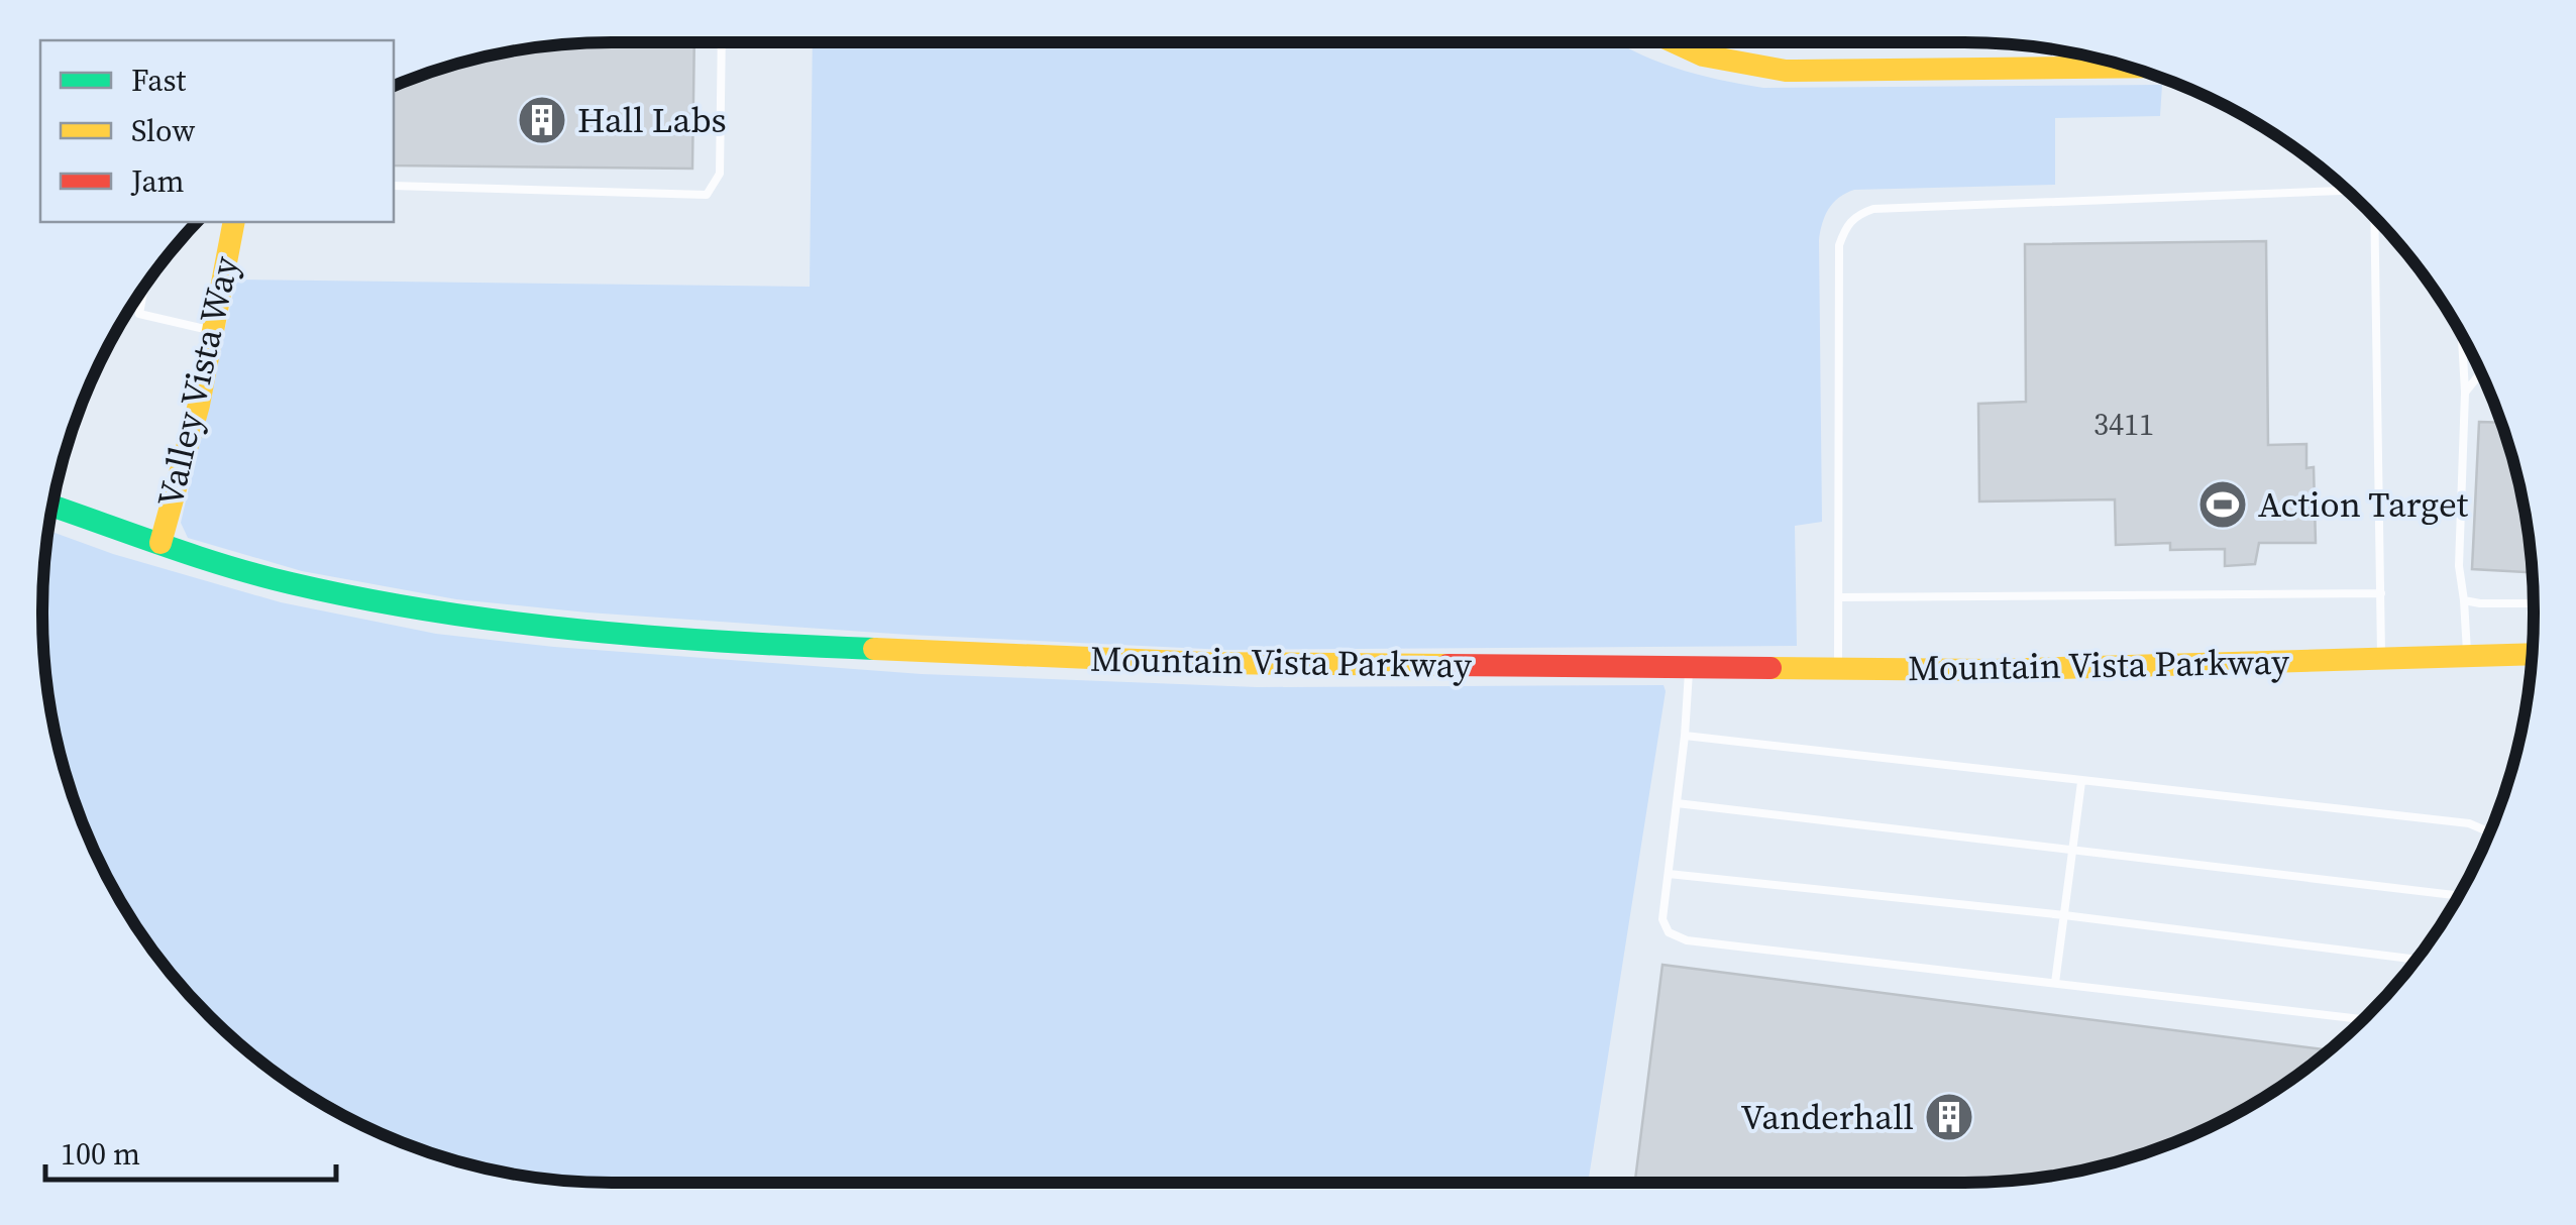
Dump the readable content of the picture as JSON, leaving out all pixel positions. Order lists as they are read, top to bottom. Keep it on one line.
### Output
{"streets":{"street":["Valley Vista Way","Mountain Vista Parkway"]},"crossings":[["Valley Vista Way","Mountain Vista Parkway"]],"places":{"building":["Hall Labs","Vanderhall"],"sports":["Action Target"]},"house_numbers":["3411"],"legend":["Fast","Slow","Jam"],"scale_bar":"100 m"}
